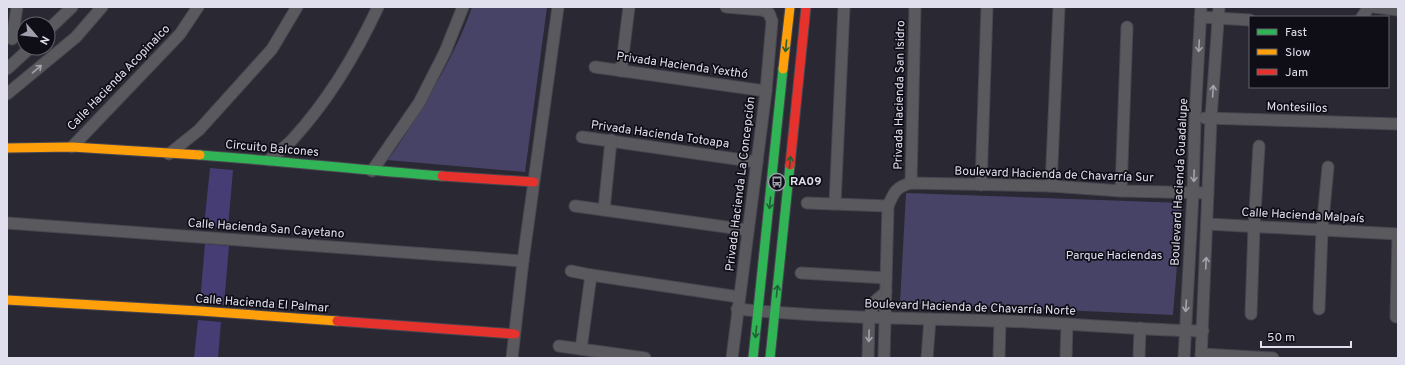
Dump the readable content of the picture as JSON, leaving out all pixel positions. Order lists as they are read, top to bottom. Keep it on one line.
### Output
{"streets":{"street":["Privada Hacienda Yexthó","Calle Hacienda Acopinalco","Privada Hacienda San Isidro","Montesillos","Privada Hacienda Totoapa","Circuito Balcones","Boulevard Hacienda de Chavarría Sur","Boulevard Hacienda Guadalupe","Privada Hacienda La Concepción","Calle Hacienda Malpaís","Calle Hacienda San Cayetano","Calle Hacienda El Palmar","Boulevard Hacienda de Chavarría Norte"]},"crossings":[["Privada Hacienda Yexthó","Privada Hacienda La Concepción"],["Calle Hacienda Acopinalco","Circuito Balcones"],["Privada Hacienda San Isidro","Boulevard Hacienda de Chavarría Sur"],["Montesillos","Boulevard Hacienda Guadalupe"],["Privada Hacienda Totoapa","Privada Hacienda La Concepción"],["Boulevard Hacienda de Chavarría Sur","Boulevard Hacienda Guadalupe"],["Boulevard Hacienda Guadalupe","Boulevard Hacienda de Chavarría Norte"],["Privada Hacienda La Concepción","Boulevard Hacienda de Chavarría Norte"]],"parks":["Parque Haciendas"],"places":{"bus stop":["RA09"]},"legend":["Fast","Slow","Jam"],"scale_bar":"50 m","north":"bottom right"}
